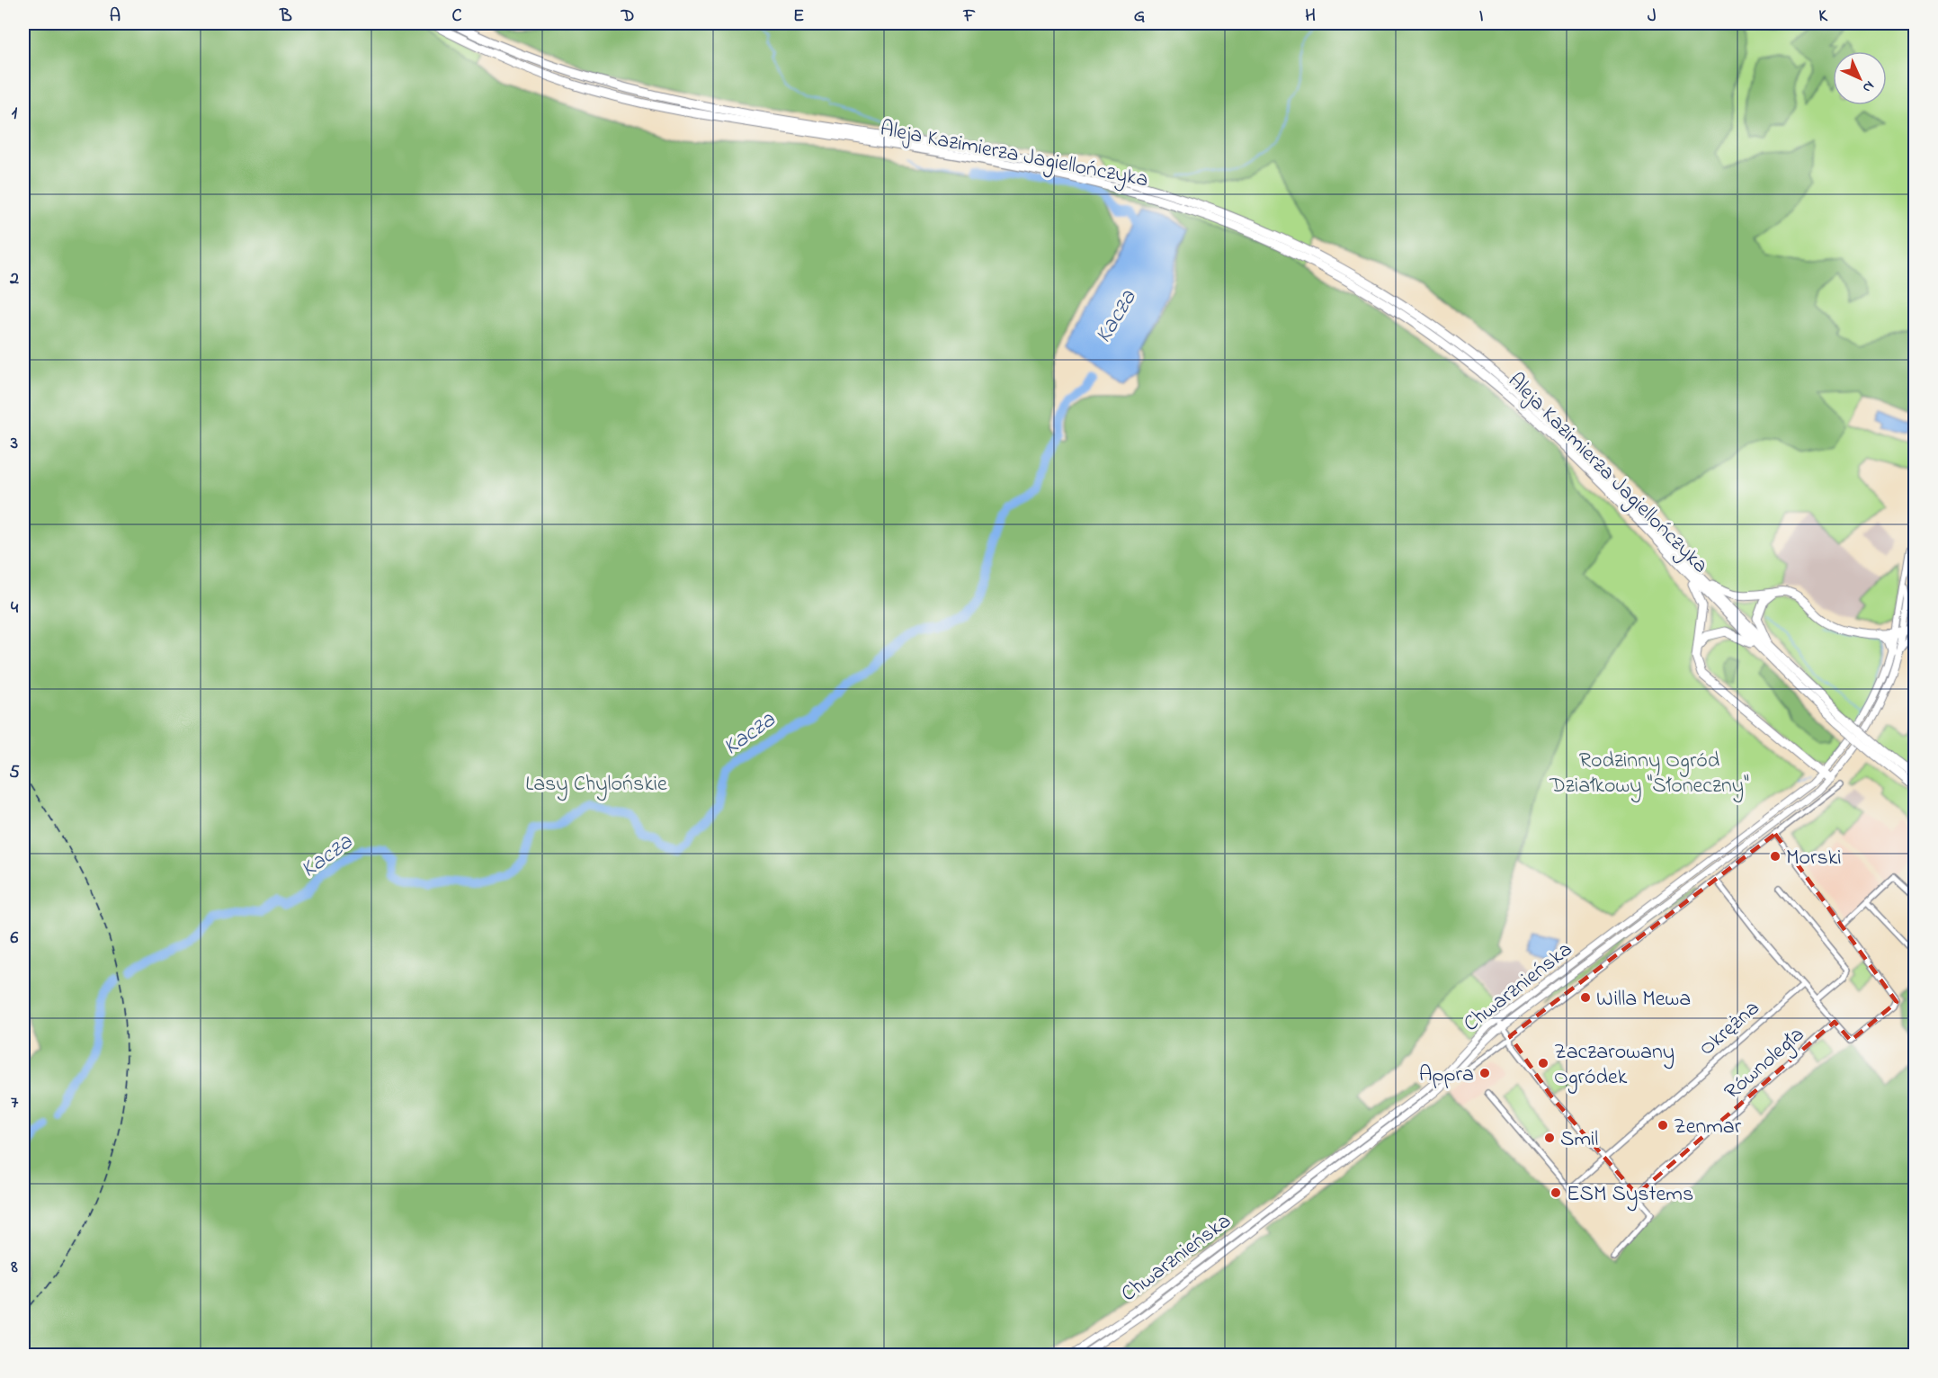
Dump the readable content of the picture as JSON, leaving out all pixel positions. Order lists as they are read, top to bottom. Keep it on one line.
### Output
{"streets":{"highway":["Aleja Kazimierza Jagiellończyka"],"main road":["Chwarznieńska"],"street":["Okrężna","Równoległa"]},"water":["Kacza"],"parks":["Rodzinny Ogród Działkowy \"Słoneczny\"","Lasy Chylońskie"],"places":["Morski","Willa Mewa","Zaczarowany Ogródek","Appra","Zenmar","Smil","ESM Systems"],"north":"bottom right","grid":{"columns":["A","B","C","D","E","F","G","H","I","J","K"],"rows":["1","2","3","4","5","6","7","8"]}}
